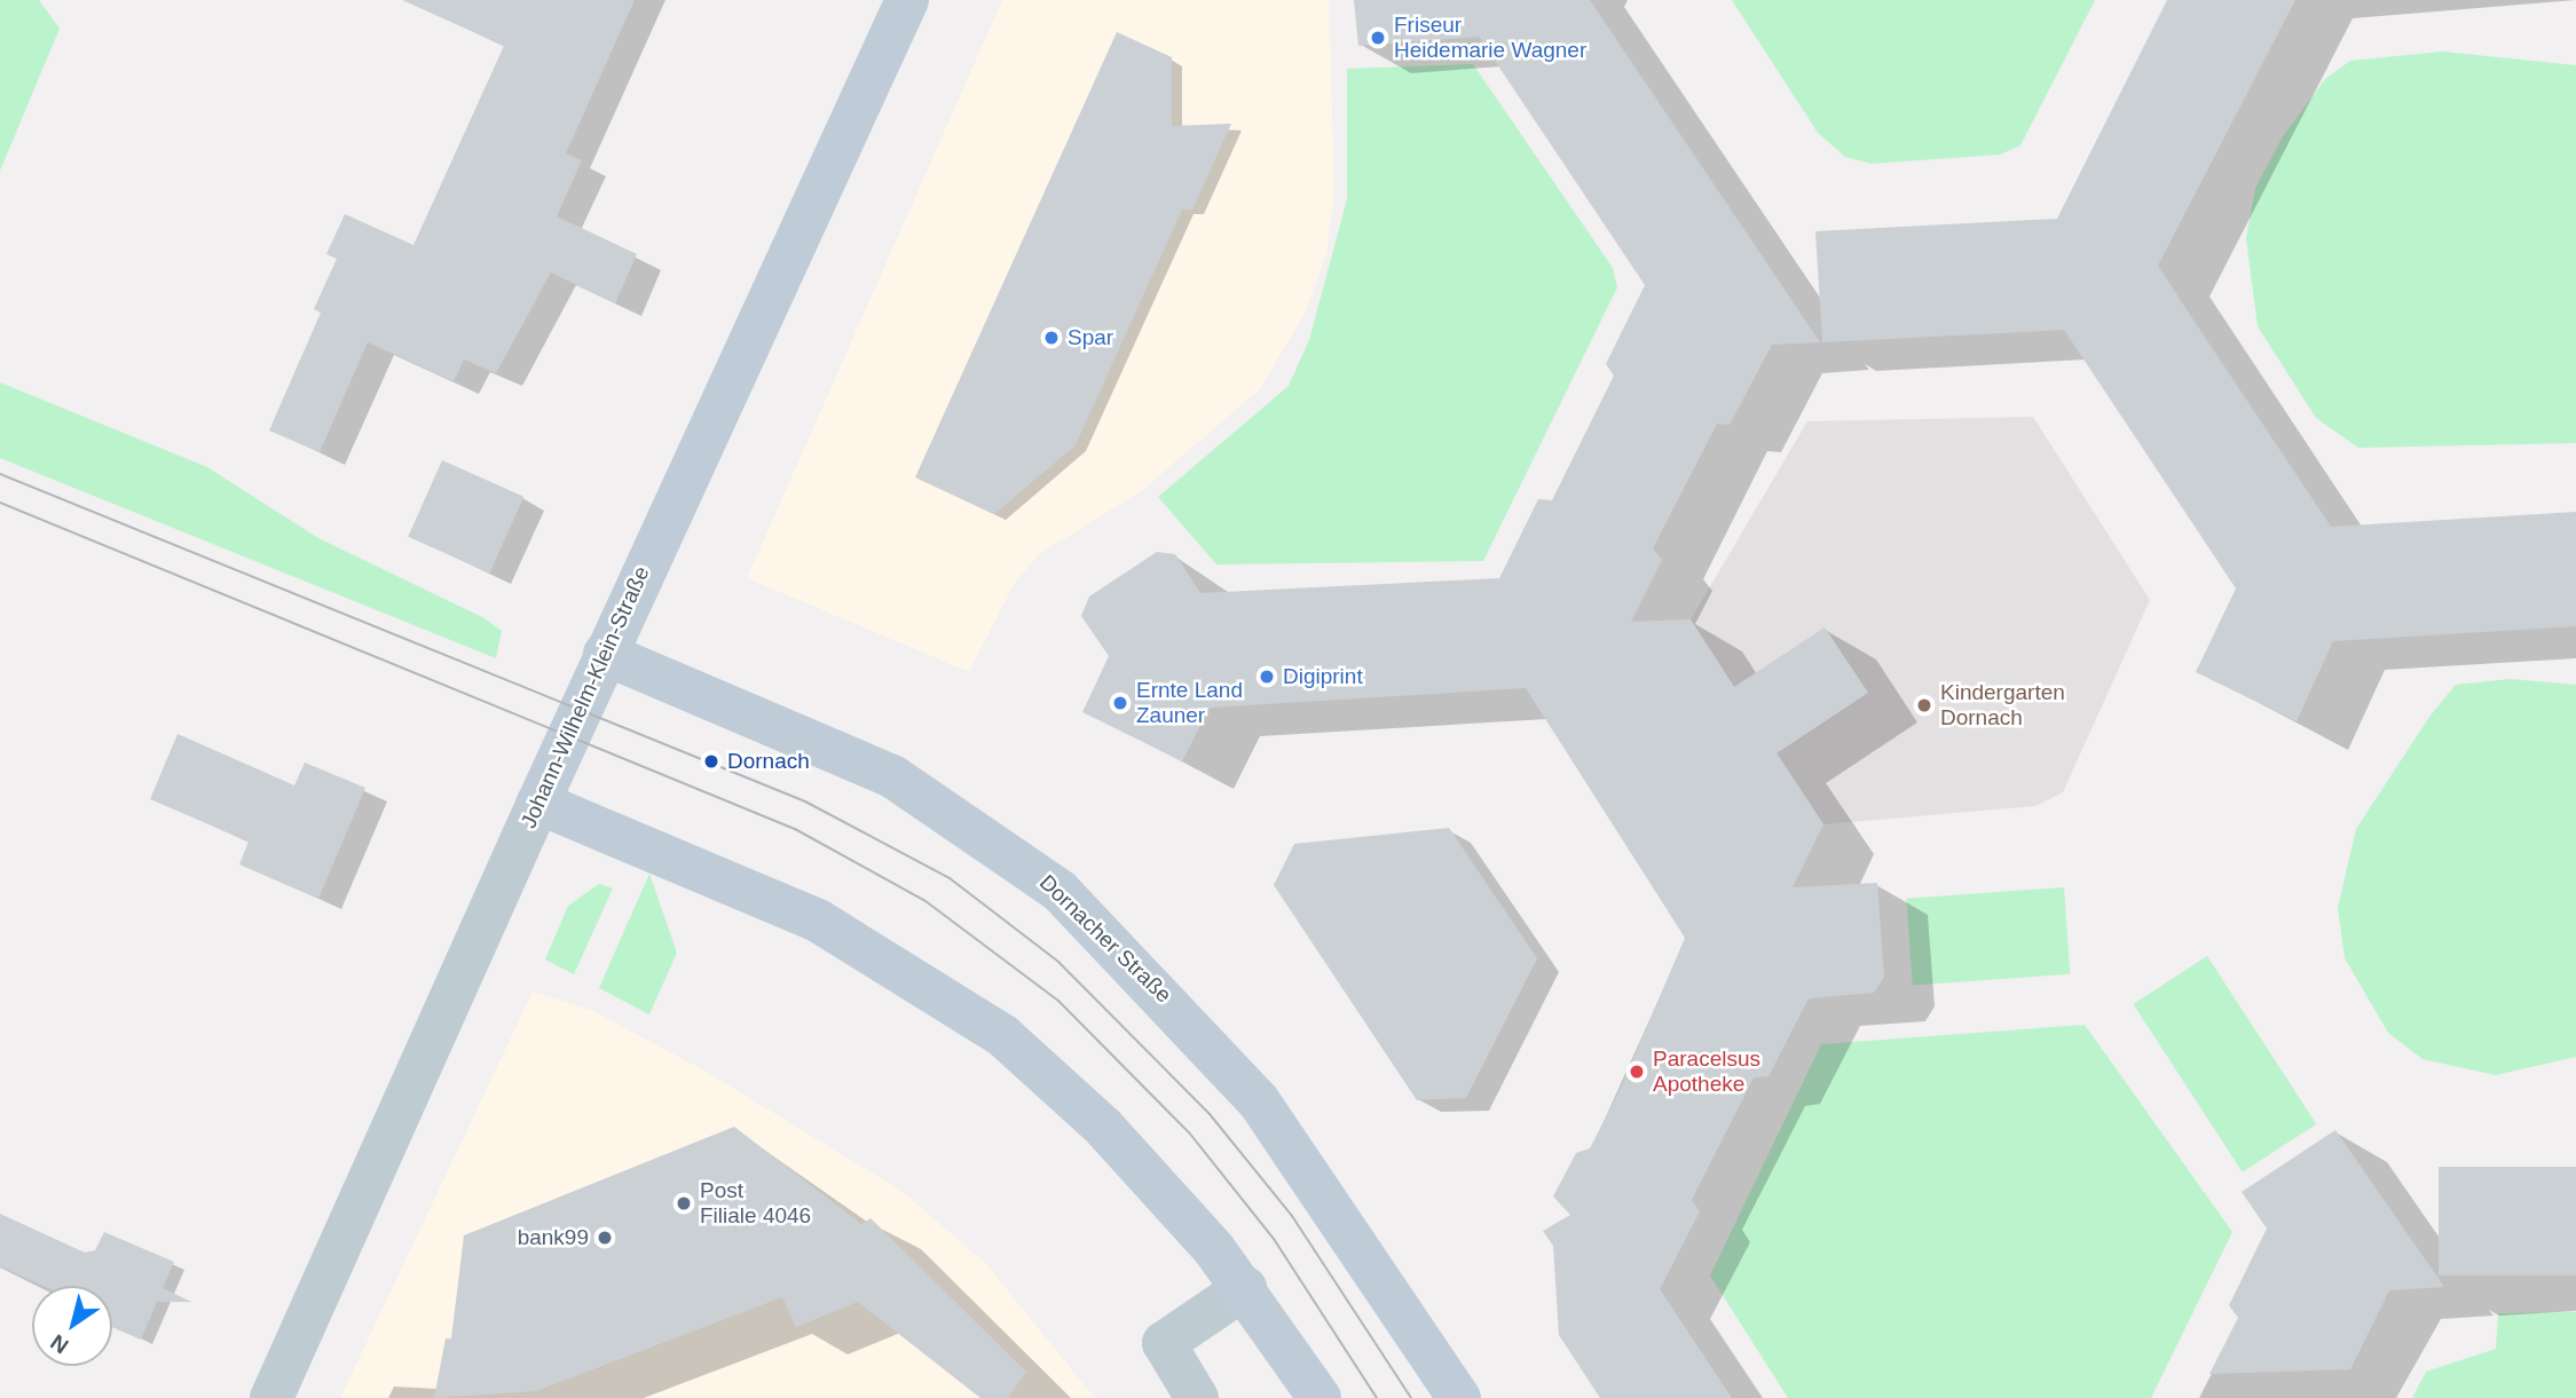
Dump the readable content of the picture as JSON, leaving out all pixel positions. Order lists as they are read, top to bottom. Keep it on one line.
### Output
{"streets":{"street":["Johann-Wilhelm-Klein-Straße","Dornacher Straße"]},"crossings":[["Johann-Wilhelm-Klein-Straße","Dornacher Straße"]],"places":["Friseur Heidemarie Wagner","Spar","Digiprint","Ernte Land Zauner","Kindergarten Dornach","Dornach","Paracelsus Apotheke","Post Filiale 4046","bank99"],"north":"bottom left"}
